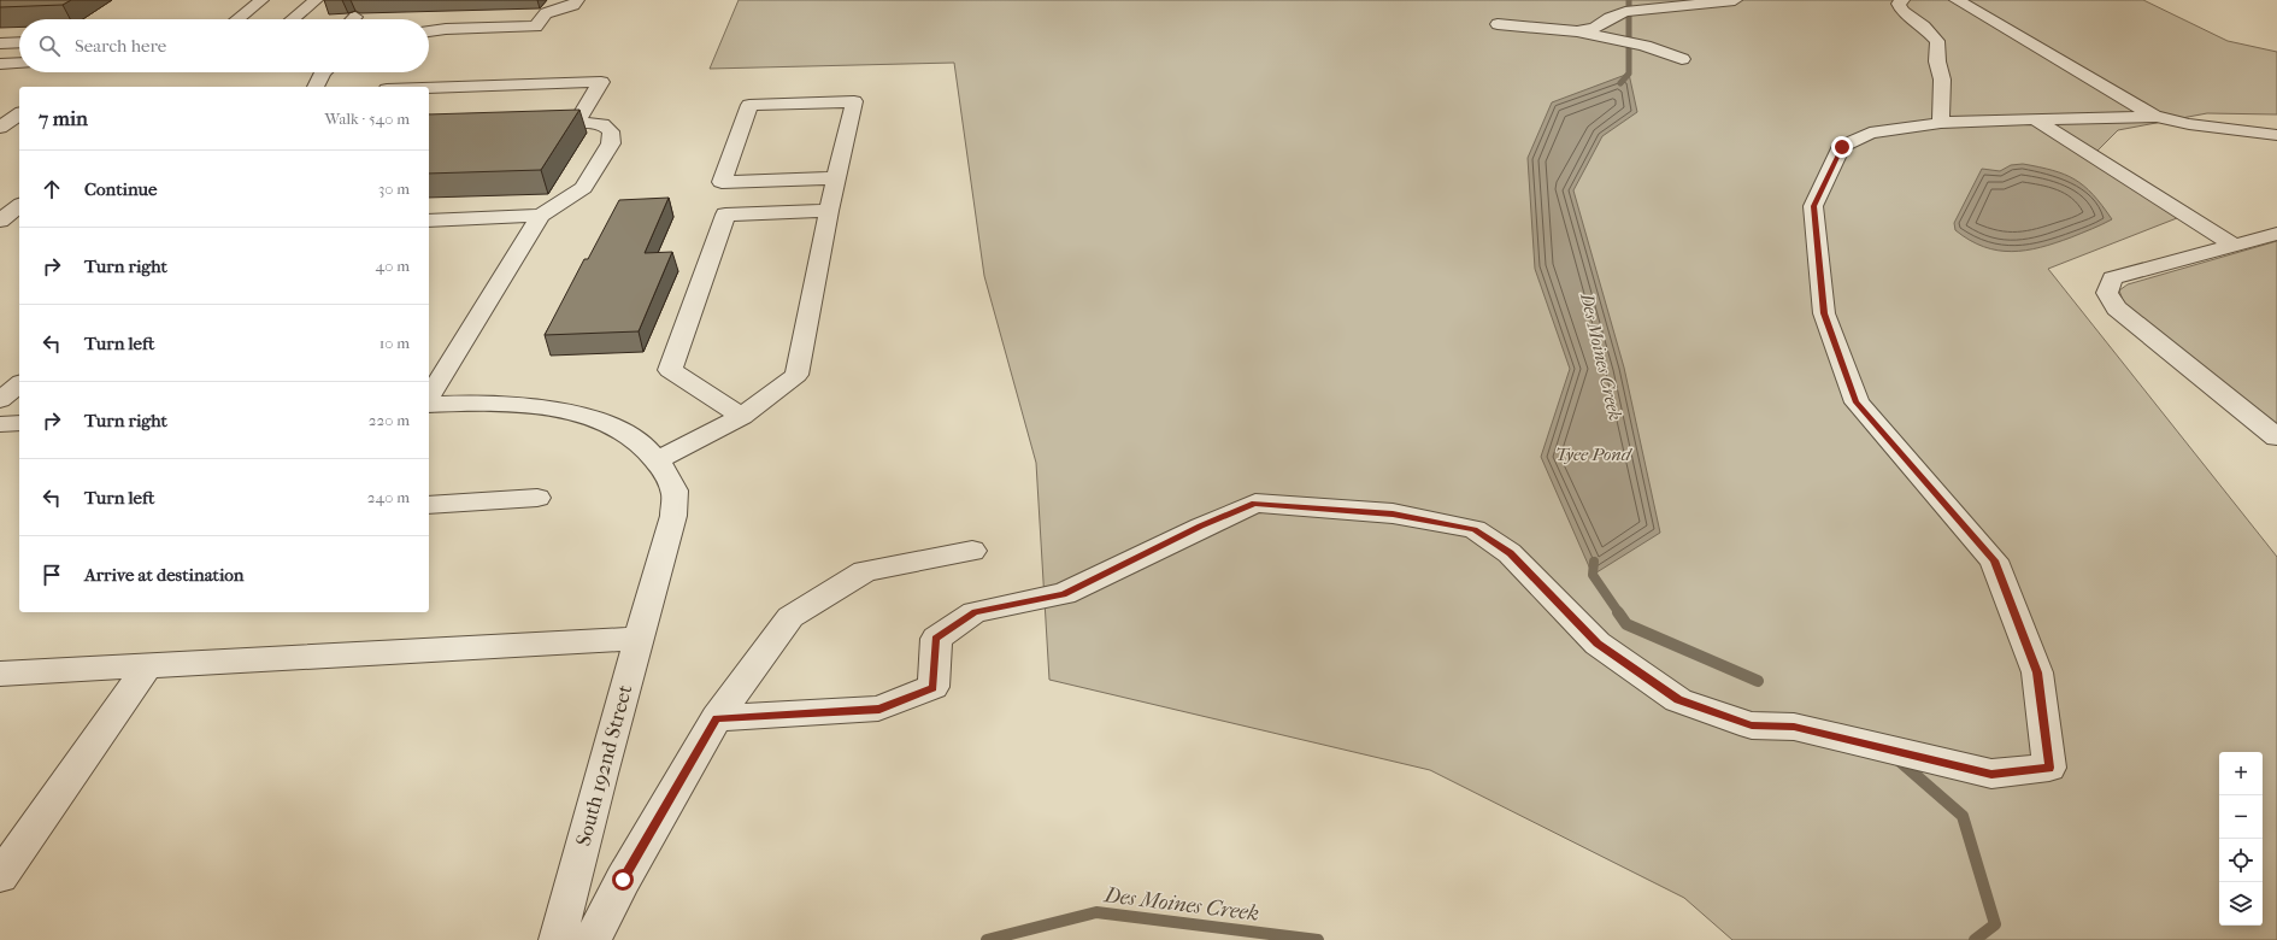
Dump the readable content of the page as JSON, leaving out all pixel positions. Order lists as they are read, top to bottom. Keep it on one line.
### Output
{"streets":{"street":["South 192nd Street"]},"water":["Des Moines Creek","Tyee Pond"],"page":{"search":"Search here","heading":["7 min","Walk · 540 m"],"list":[["Continue","30 m"],["Turn right","40 m"],["Turn left","10 m"],["Turn right","220 m"],["Turn left","240 m"],"Arrive at destination"],"map_buttons":["+","−"]}}
